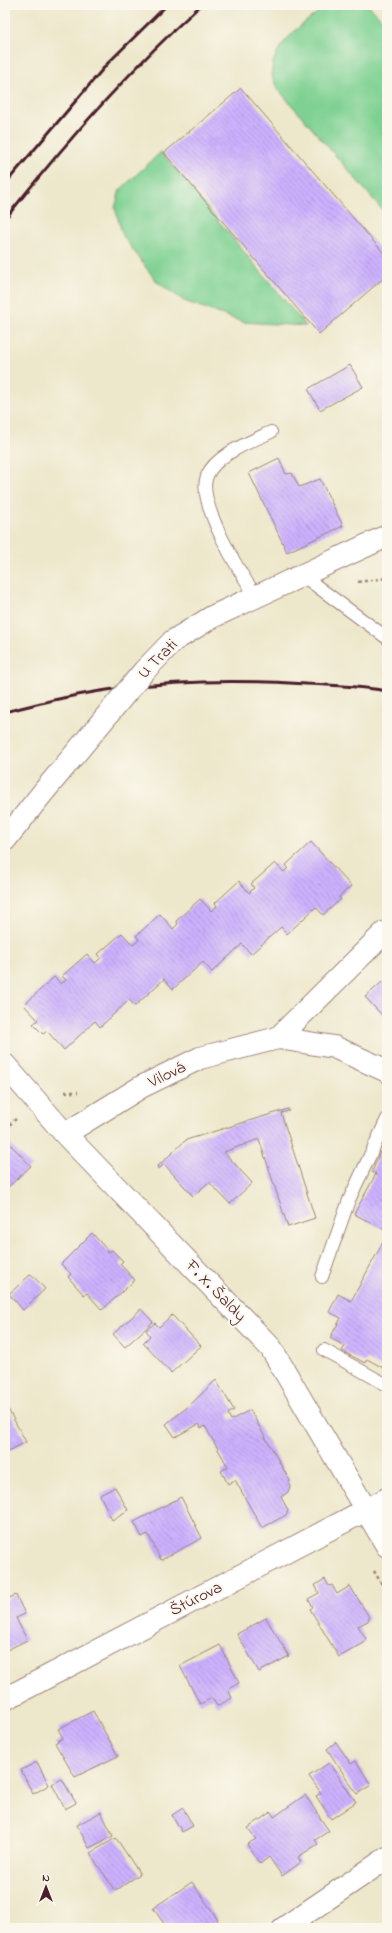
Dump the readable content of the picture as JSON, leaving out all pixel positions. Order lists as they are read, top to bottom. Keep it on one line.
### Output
{"streets":{"street":["U Trati","Vilová","F. X. Šaldy","Štúrova"]},"crossings":[["Vilová","F. X. Šaldy"],["F. X. Šaldy","Štúrova"]],"north":"top"}
